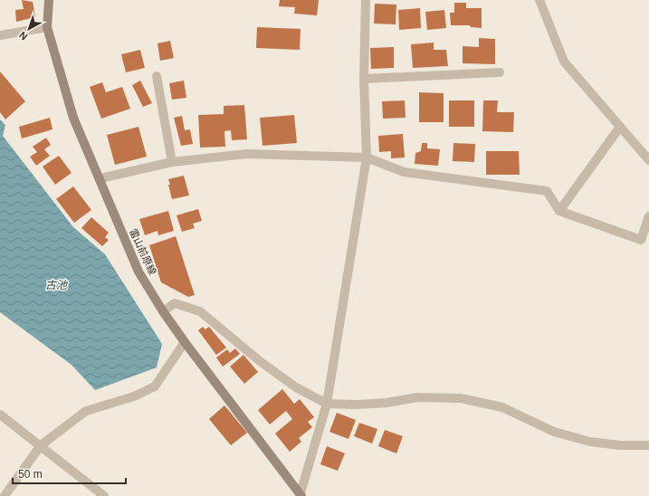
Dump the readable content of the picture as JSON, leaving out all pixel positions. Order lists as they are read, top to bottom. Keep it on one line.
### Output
{"streets":{"main road":["雷山前原線"]},"water":["古池"],"scale_bar":"50 m","north":"bottom left"}
